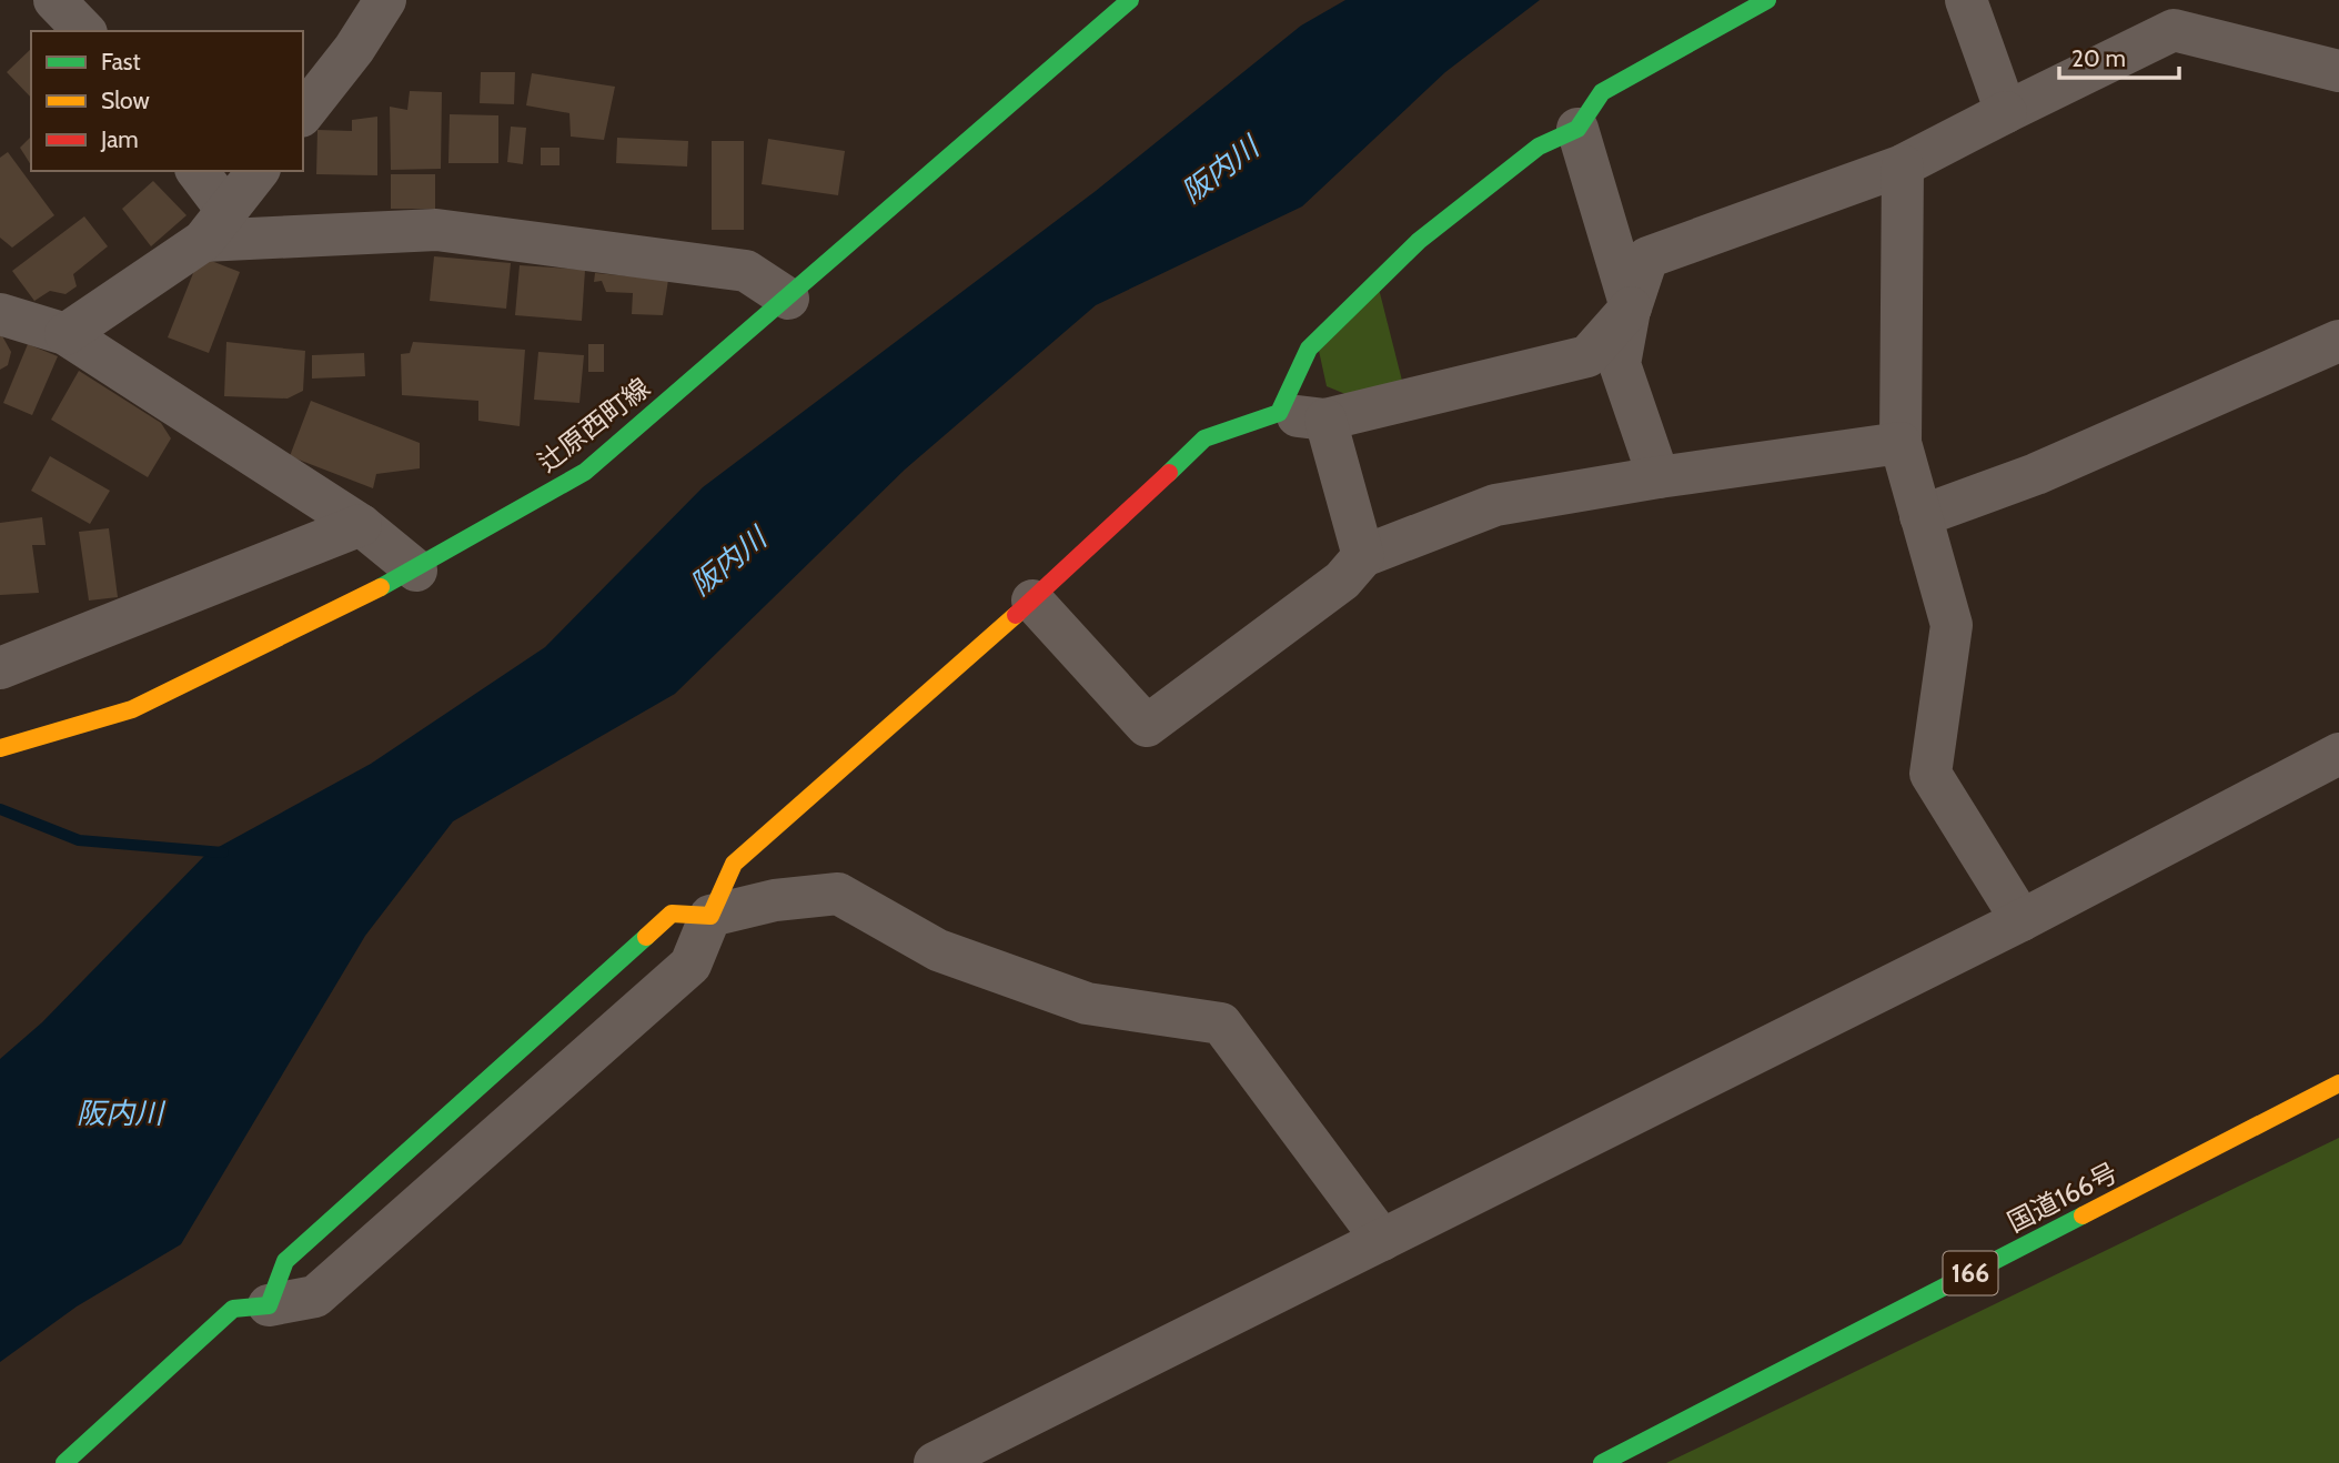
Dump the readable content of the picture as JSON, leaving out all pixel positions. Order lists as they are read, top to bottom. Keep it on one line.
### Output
{"streets":{"main road":["辻原西町線","国道166号","166"]},"water":["阪内川"],"legend":["Fast","Slow","Jam"],"scale_bar":"20 m"}
